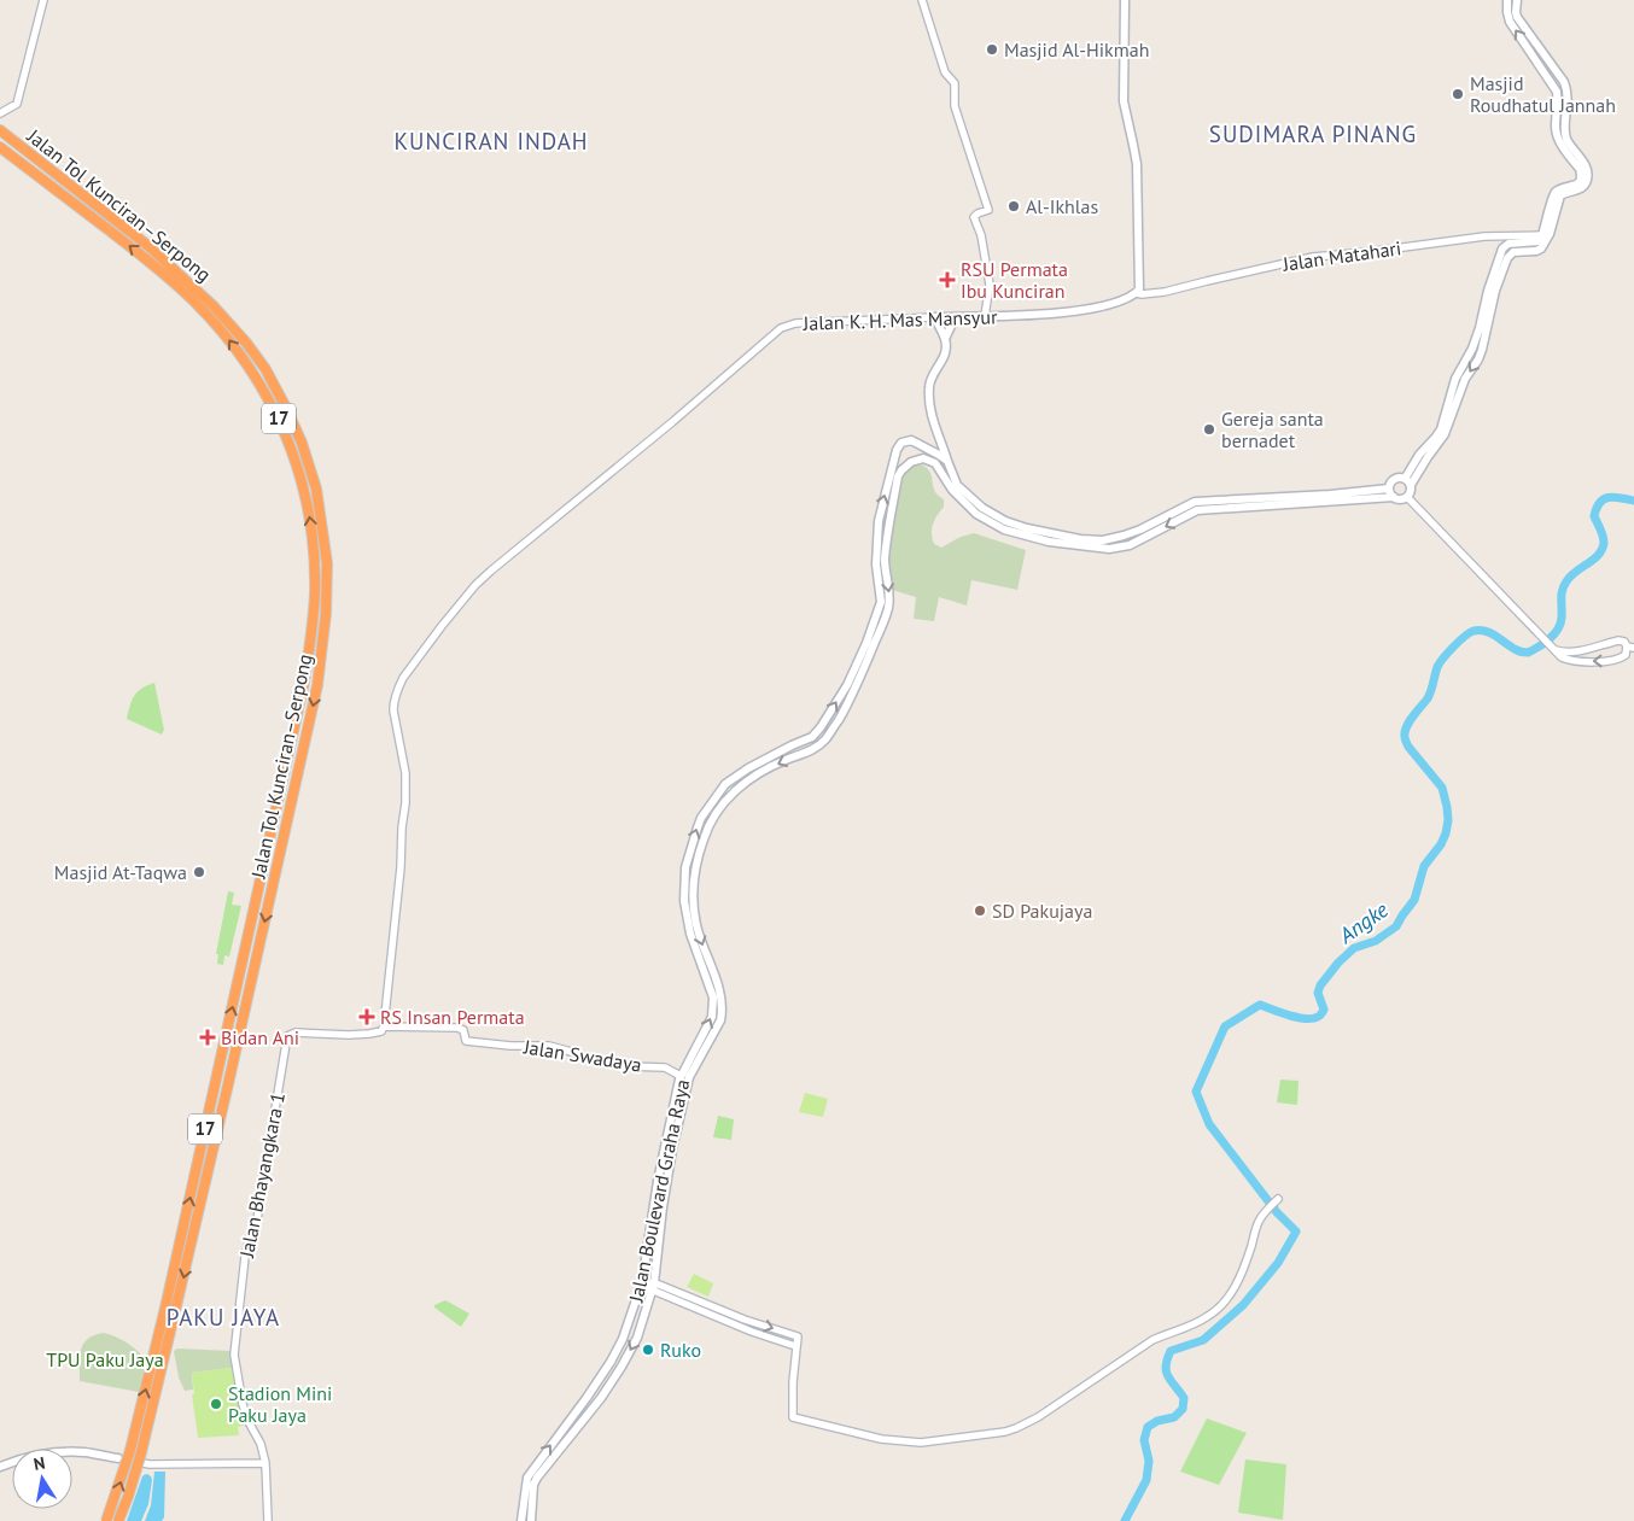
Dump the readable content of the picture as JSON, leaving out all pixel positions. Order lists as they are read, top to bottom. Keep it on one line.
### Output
{"streets":{"highway":["Jalan Tol Kunciran–Serpong","17"],"main road":["Jalan K. H. Mas Mansyur","Jalan Boulevard Graha Raya"],"street":["Jalan Matahari","Jalan Swadaya","Jalan Bhayangkara 1"]},"crossings":[["Jalan Matahari","Jalan K. H. Mas Mansyur"],["Jalan K. H. Mas Mansyur","Jalan Swadaya"],["Jalan K. H. Mas Mansyur","Jalan Bhayangkara 1"],["Jalan Swadaya","Jalan Bhayangkara 1"],["Jalan Swadaya","Jalan Boulevard Graha Raya"]],"districts":["SUDIMARA PINANG","KUNCIRAN INDAH","PAKU JAYA"],"water":["Angke"],"parks":["TPU Paku Jaya"],"places":{"other":["Masjid Al-Hikmah","Masjid Roudhatul Jannah","Al-Ikhlas","Gereja santa bernadet","Masjid At-Taqwa","SD Pakujaya","Ruko","Stadion Mini Paku Jaya"],"health":["RSU Permata Ibu Kunciran","RS Insan Permata","Bidan Ani"]},"north":"top"}
